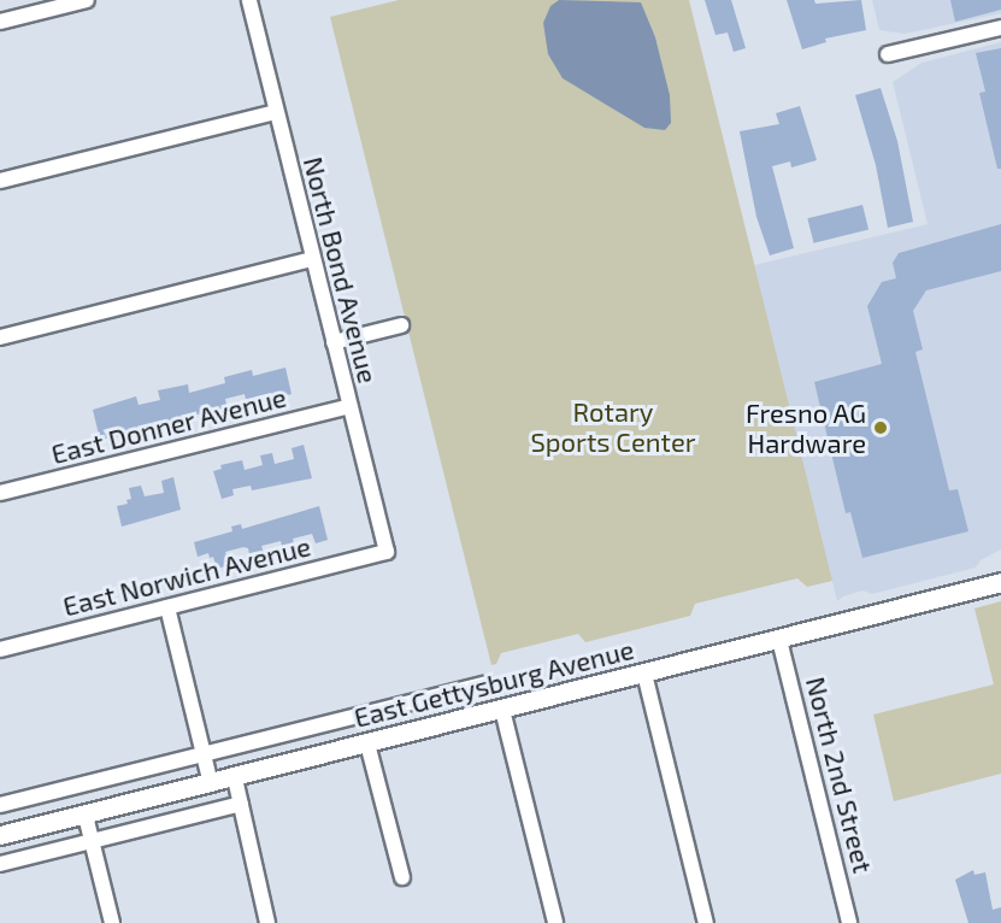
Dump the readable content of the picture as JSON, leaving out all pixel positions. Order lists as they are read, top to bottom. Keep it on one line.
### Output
{"streets":{"street":["North Bond Avenue","East Donner Avenue","East Norwich Avenue","East Gettysburg Avenue","North 2nd Street"]},"crossings":[["North Bond Avenue","East Donner Avenue"],["North Bond Avenue","East Norwich Avenue"],["East Gettysburg Avenue","North 2nd Street"]],"parks":["Rotary Sports Center"],"places":["Fresno AG Hardware"]}
